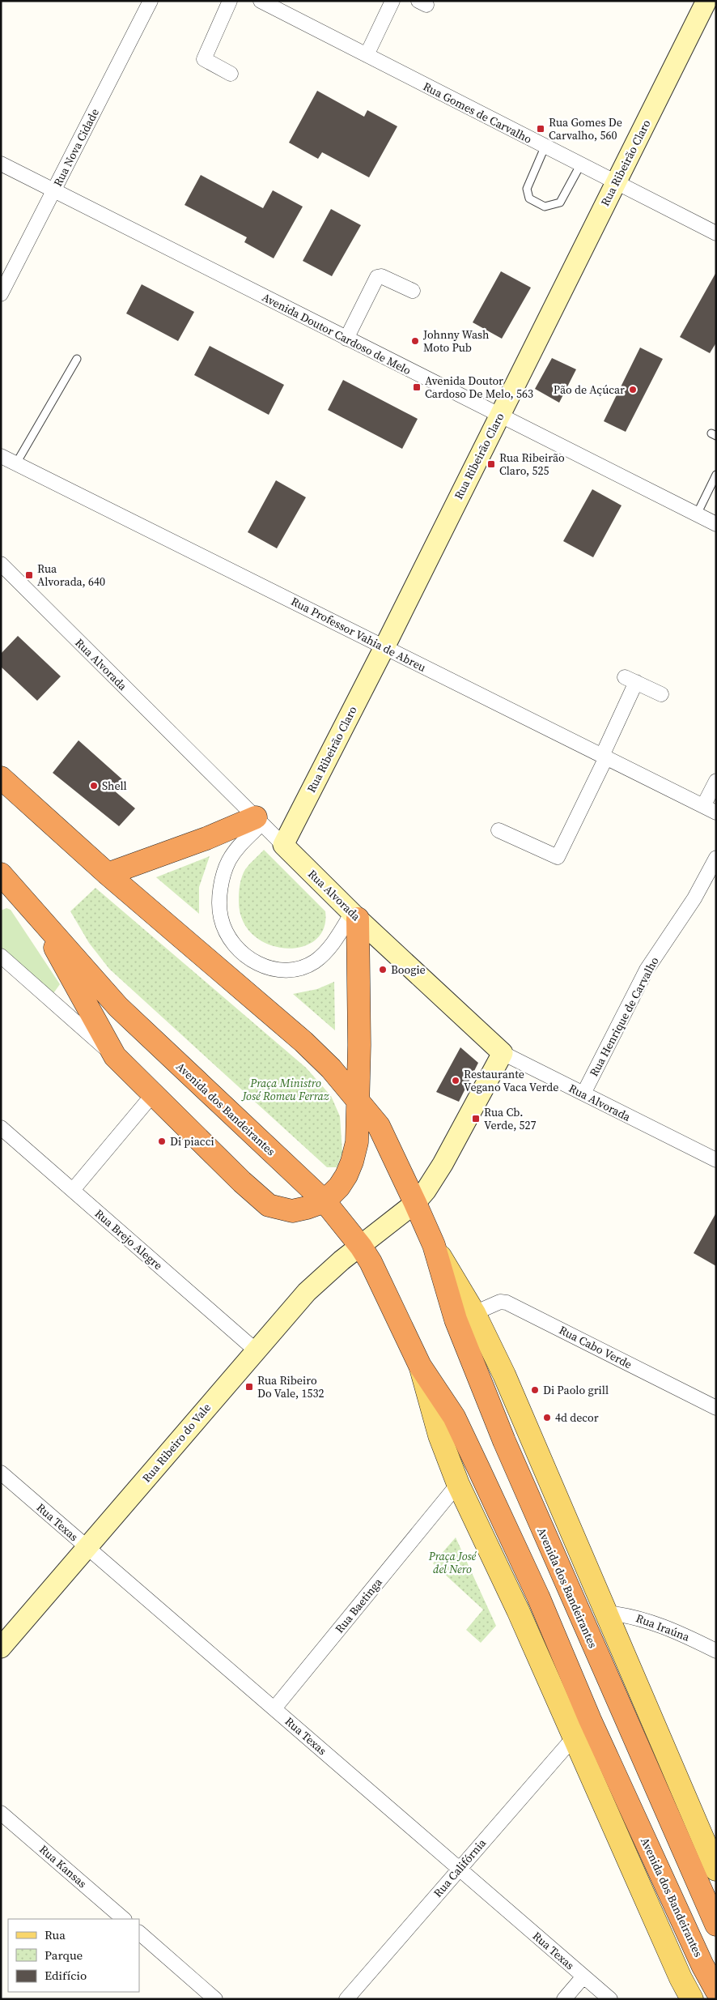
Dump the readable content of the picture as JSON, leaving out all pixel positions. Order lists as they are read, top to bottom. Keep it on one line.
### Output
{"streets":{"highway":["Avenida dos Bandeirantes"],"street":["Rua Gomes de Carvalho","Rua Nova Cidade","Rua Ribeirão Claro","Avenida Doutor Cardoso de Melo","Rua Professor Vahia de Abreu","Rua Alvorada","Rua Henrique de Carvalho","Rua Brejo Alegre","Rua Cabo Verde","Rua Ribeiro do Vale","Rua Texas","Rua Baetinga","Rua Iraúna","Rua Kansas","Rua Califórnia"]},"crossings":[["Rua Gomes de Carvalho","Rua Ribeirão Claro"],["Rua Nova Cidade","Avenida Doutor Cardoso de Melo"],["Rua Ribeirão Claro","Avenida Doutor Cardoso de Melo"],["Rua Ribeirão Claro","Rua Professor Vahia de Abreu"],["Rua Ribeirão Claro","Rua Alvorada"],["Rua Alvorada","Rua Henrique de Carvalho"],["Avenida dos Bandeirantes","Rua Cabo Verde"],["Avenida dos Bandeirantes","Rua Ribeiro do Vale"],["Avenida dos Bandeirantes","Rua Baetinga"],["Avenida dos Bandeirantes","Rua Iraúna"],["Avenida dos Bandeirantes","Rua Califórnia"],["Rua Brejo Alegre","Rua Ribeiro do Vale"],["Rua Ribeiro do Vale","Rua Texas"],["Rua Texas","Rua Baetinga"],["Rua Texas","Rua Califórnia"]],"parks":["Praça Ministro José Romeu Ferraz","Praça José del Nero"],"places":{"transit":["Rua Gomes De Carvalho, 560","Avenida Doutor Cardoso De Melo, 563","Rua Ribeirão Claro, 525","Rua Alvorada, 640","Rua Cb. Verde, 527","Rua Ribeiro Do Vale, 1532"],"other":["Johnny Wash Moto Pub","Pão de Açúcar","Shell","Boogie","Restaurante Vegano Vaca Verde","Di piacci","Di Paolo grill","4d decor"]},"legend":["Rua","Parque","Edifício"]}
